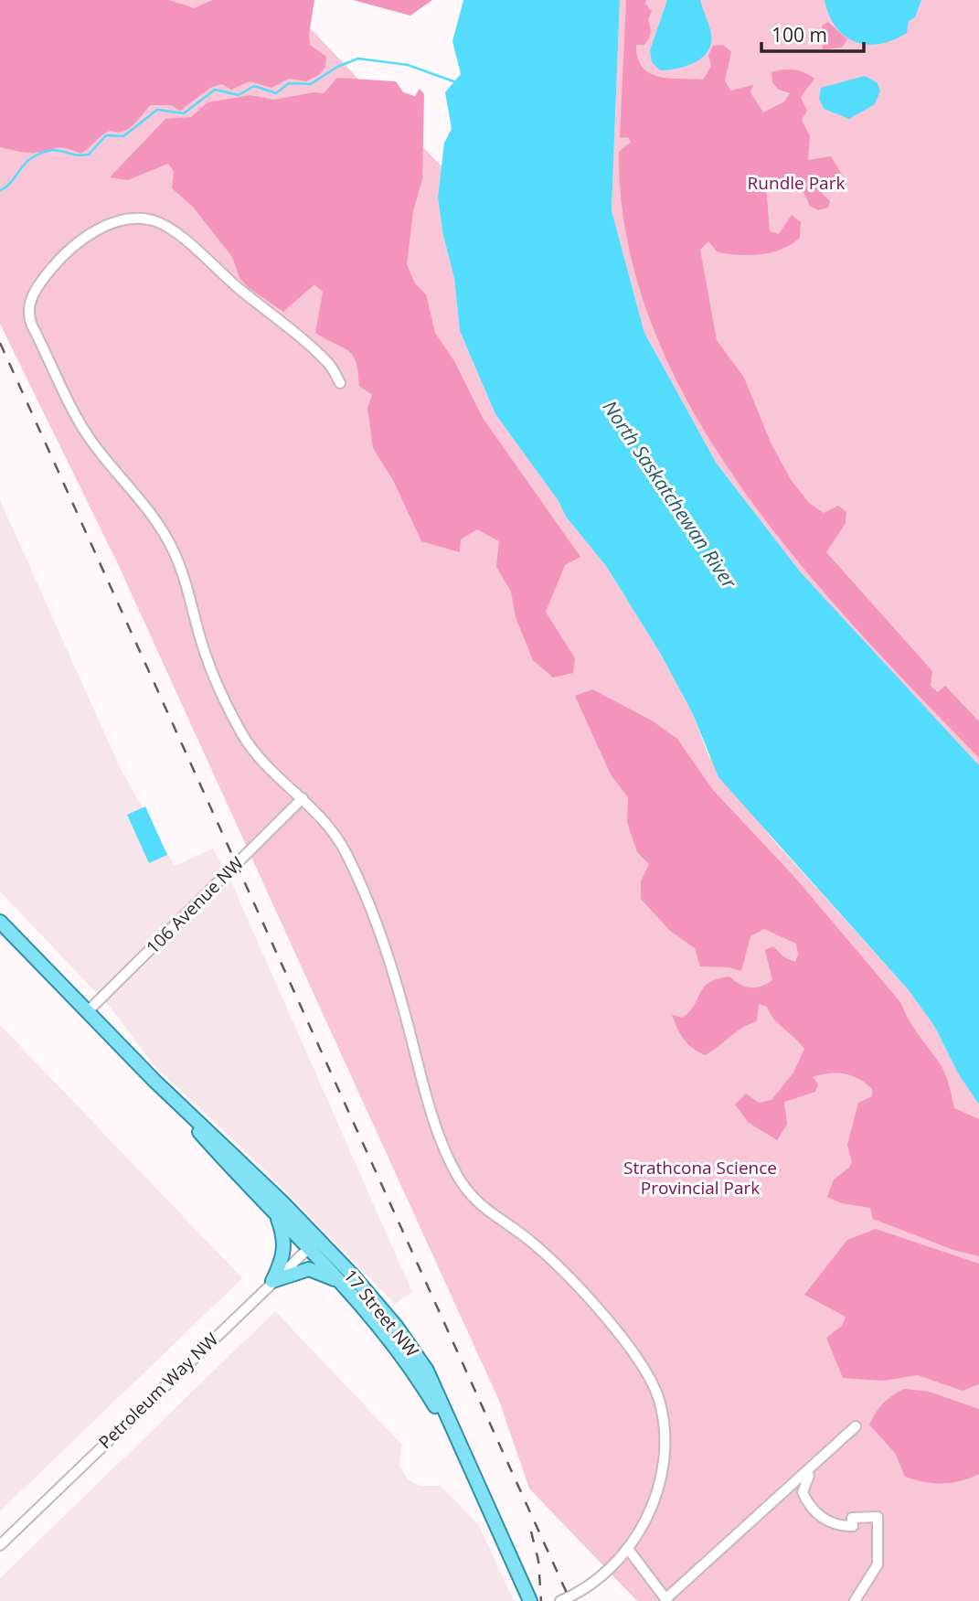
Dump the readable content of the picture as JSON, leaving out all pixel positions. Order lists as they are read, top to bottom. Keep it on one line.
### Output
{"streets":{"main road":["17 Street NW"],"street":["106 Avenue NW","Petroleum Way NW"]},"crossings":[["106 Avenue NW","17 Street NW"],["17 Street NW","Petroleum Way NW"]],"water":["North Saskatchewan River"],"parks":["Rundle Park","Strathcona Science Provincial Park"],"scale_bar":"100 m"}
